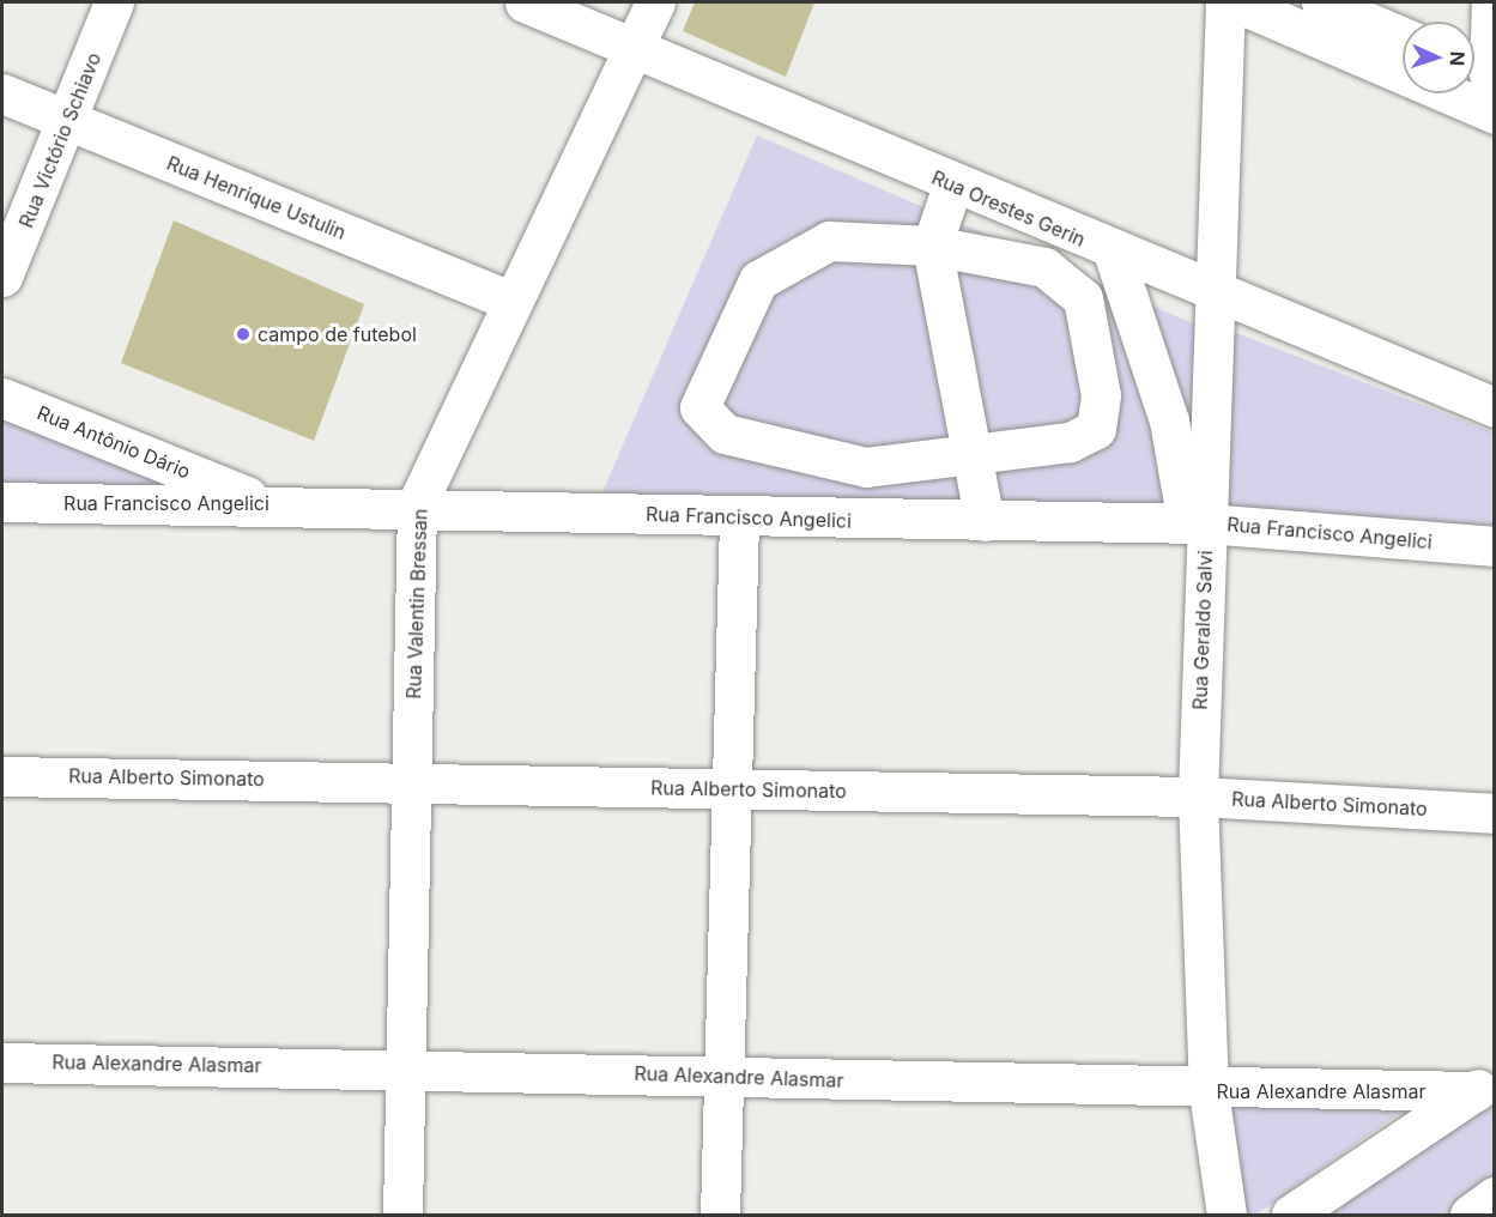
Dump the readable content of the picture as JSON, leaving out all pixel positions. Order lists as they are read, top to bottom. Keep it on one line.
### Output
{"streets":{"street":["Rua Victório Schiavo","Rua Henrique Ustulin","Rua Orestes Gerin","Rua Antônio Dário","Rua Francisco Angelici","Rua Valentin Bressan","Rua Geraldo Salvi","Rua Alberto Simonato","Rua Alexandre Alasmar"]},"crossings":[["Rua Victório Schiavo","Rua Henrique Ustulin"],["Rua Henrique Ustulin","Rua Valentin Bressan"],["Rua Orestes Gerin","Rua Valentin Bressan"],["Rua Antônio Dário","Rua Francisco Angelici"],["Rua Francisco Angelici","Rua Valentin Bressan"],["Rua Francisco Angelici","Rua Geraldo Salvi"],["Rua Valentin Bressan","Rua Alberto Simonato"],["Rua Valentin Bressan","Rua Alexandre Alasmar"],["Rua Geraldo Salvi","Rua Alberto Simonato"],["Rua Geraldo Salvi","Rua Alexandre Alasmar"]],"places":["campo de futebol"],"north":"right"}
